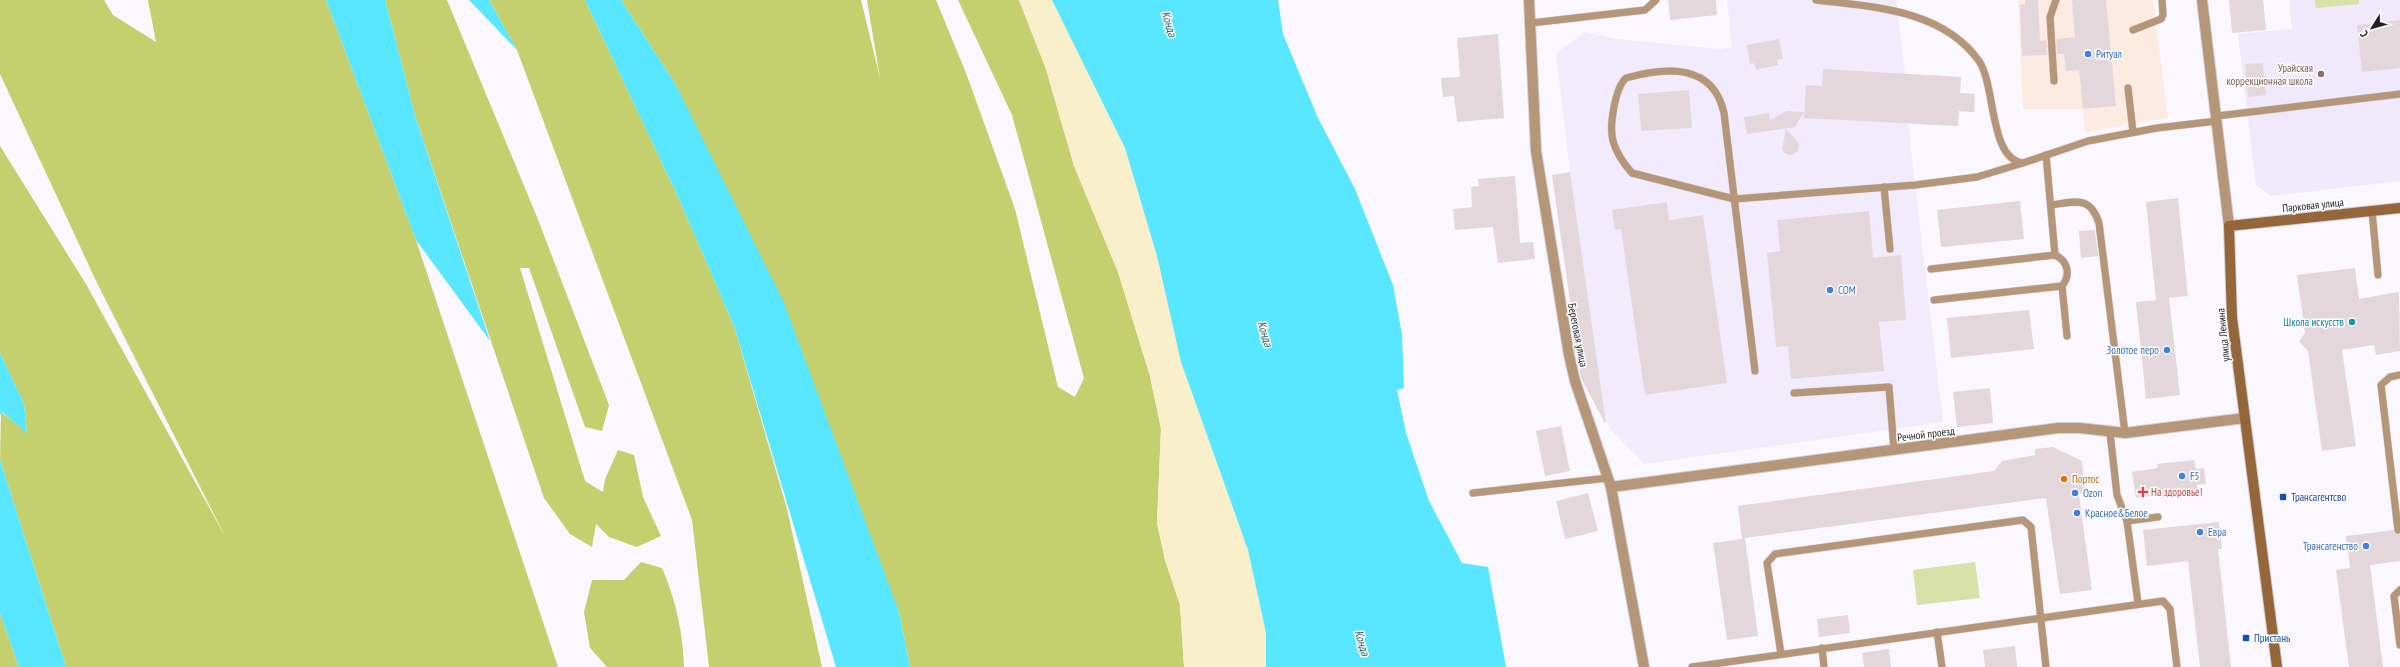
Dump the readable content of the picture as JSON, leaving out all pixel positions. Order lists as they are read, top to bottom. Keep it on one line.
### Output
{"streets":{"main road":["Парковая улица","улица Ленина"],"street":["Береговая улица","Речной проезд"]},"crossings":[["Парковая улица","улица Ленина"],["Береговая улица","Речной проезд"],["улица Ленина","Речной проезд"]],"water":["Конда"],"places":{"other":["Ритуал","Урайская коррекционная школа","СОМ","Школа искусств","Золотое перо","F5","Портос","Ozon","Красное&Белое","Евра","Трансагенство"],"health":["На здоровье!"],"transit":["Трансагентсво","Пристань"]},"north":"bottom left"}
